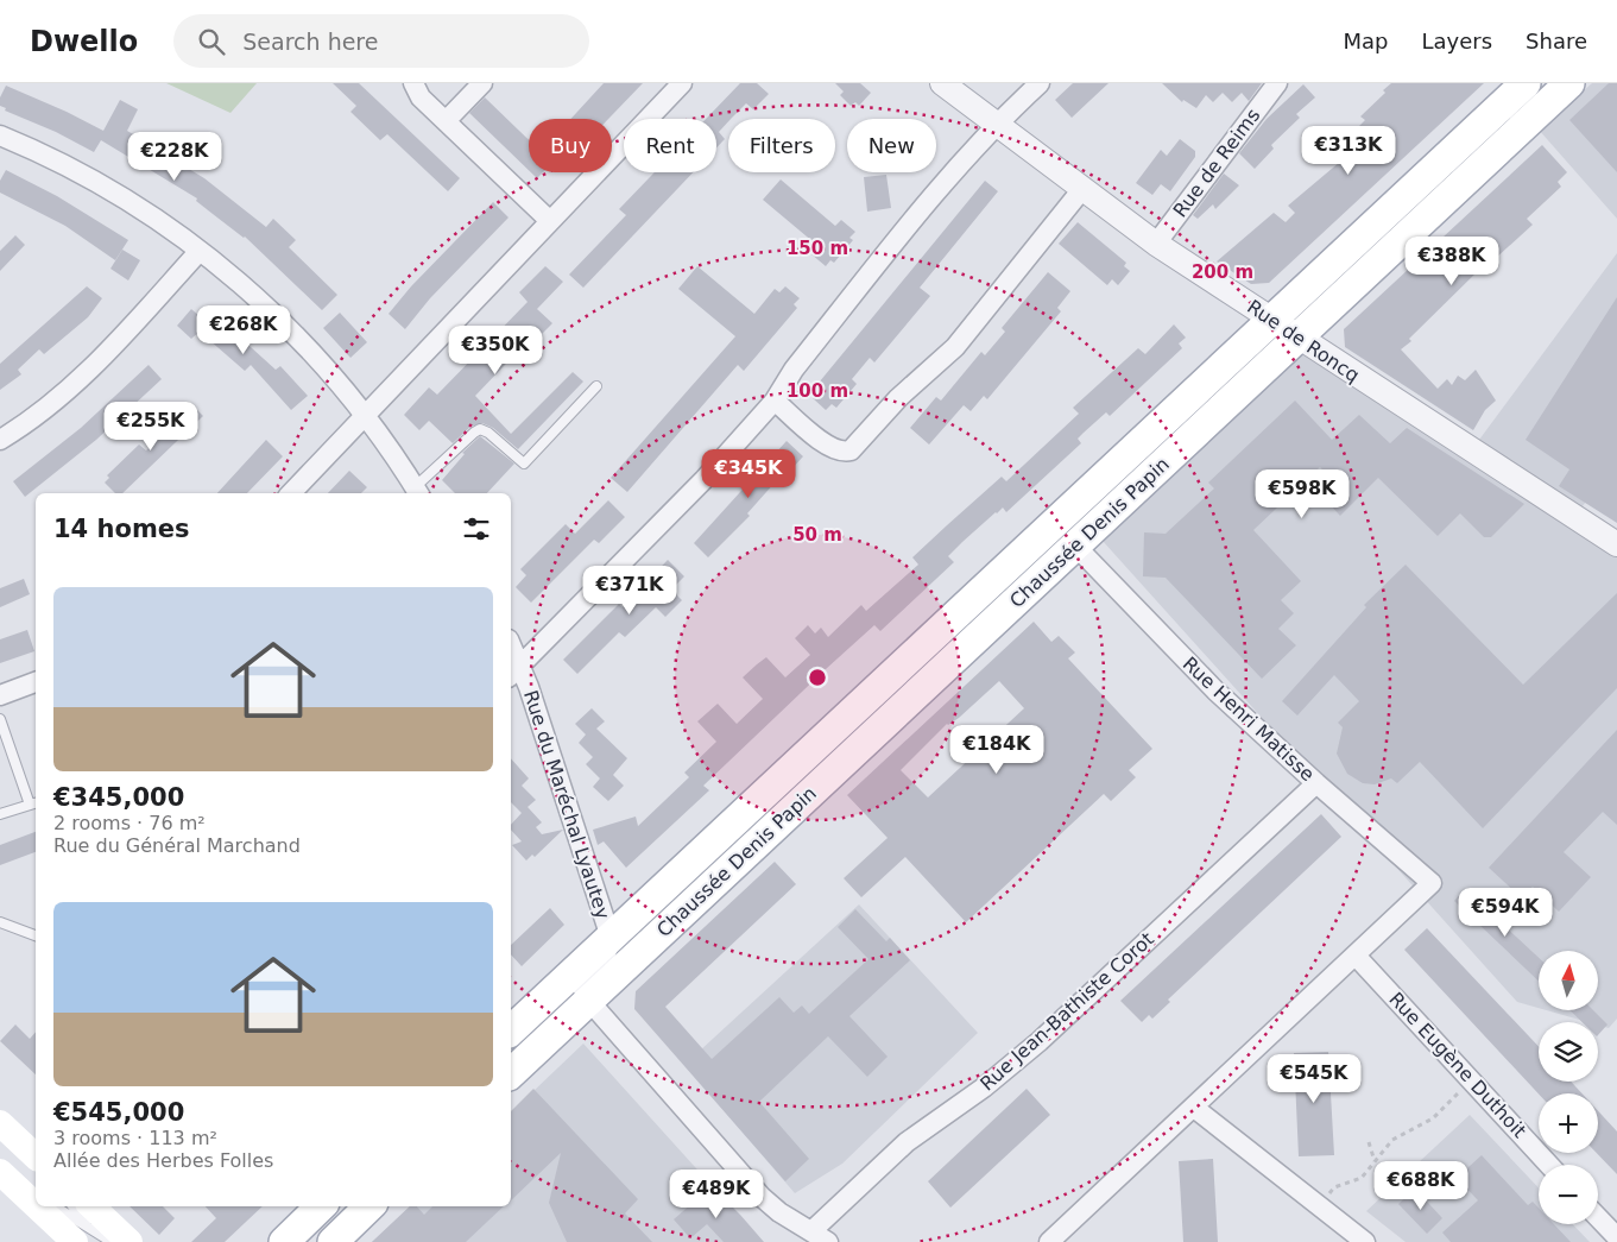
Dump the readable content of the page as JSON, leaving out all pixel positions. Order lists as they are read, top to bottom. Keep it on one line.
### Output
{"streets":{"main road":["Chaussée Denis Papin"],"street":["Rue de Reims","Rue de Roncq","Rue Henri Matisse","Rue du Maréchal Lyautey","Rue Jean-Bathiste Corot","Rue Eugène Duthoit"]},"crossings":[["Rue de Reims","Rue de Roncq"],["Rue de Roncq","Chaussée Denis Papin"],["Chaussée Denis Papin","Rue Henri Matisse"],["Chaussée Denis Papin","Rue du Maréchal Lyautey"],["Rue Henri Matisse","Rue Jean-Bathiste Corot"],["Rue Henri Matisse","Rue Eugène Duthoit"]],"north":"top","page":{"header":"Dwello","search":"Search here","nav":["Map","Layers","Share"],"chip":["Buy","Rent","Filters","New"],"price":["€313K","€228K","€388K","€268K","€350K","€255K","€345K","€598K","€371K","€184K","€594K","€545K","€688K","€489K"],"heading":"14 homes","list":[{"name":"€345,000","note":"2 rooms · 76 m² · Rue du Général Marchand"},{"name":"€545,000","note":"3 rooms · 113 m² · Allée des Herbes Folles"}],"map_buttons":["+","−"]},"rings":["150 m","200 m","100 m","50 m"]}
